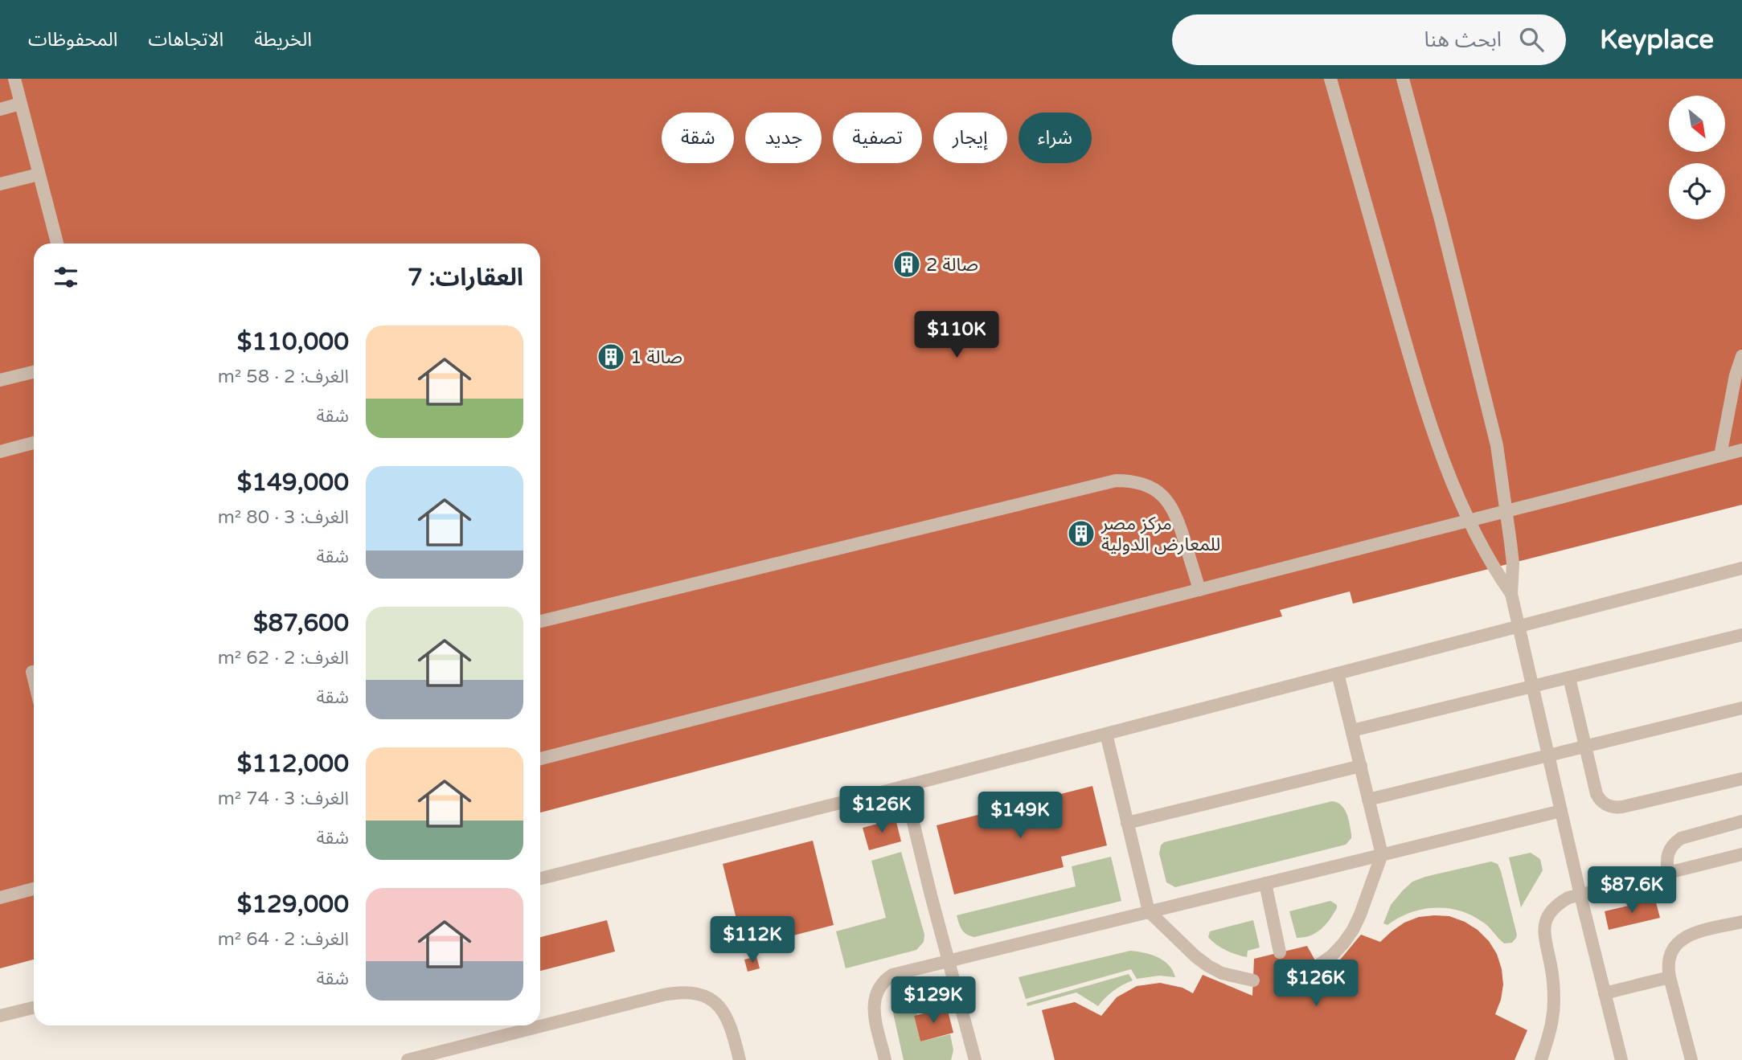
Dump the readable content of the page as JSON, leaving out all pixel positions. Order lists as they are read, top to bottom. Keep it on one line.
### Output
{"places":{"building":["صالة 2","صالة 1","مركز مصر للمعارض الدولية"]},"north":"bottom right","page":{"header":"Keyplace","search":"ابحث هنا","nav":["الخريطة","الاتجاهات","المحفوظات"],"chip":["شراء","إيجار","تصفية","جديد","شقة"],"heading":"العقارات: 7","price":["$110K","$126K","$149K","$87.6K","$112K","$126K","$129K"],"list":[{"name":"$110,000","note":"الغرف: 2 · 58 m² · شقة"},{"name":"$149,000","note":"الغرف: 3 · 80 m² · شقة"},{"name":"$87,600","note":"الغرف: 2 · 62 m² · شقة"},{"name":"$112,000","note":"الغرف: 3 · 74 m² · شقة"},{"name":"$129,000","note":"الغرف: 2 · 64 m² · شقة"}]}}
